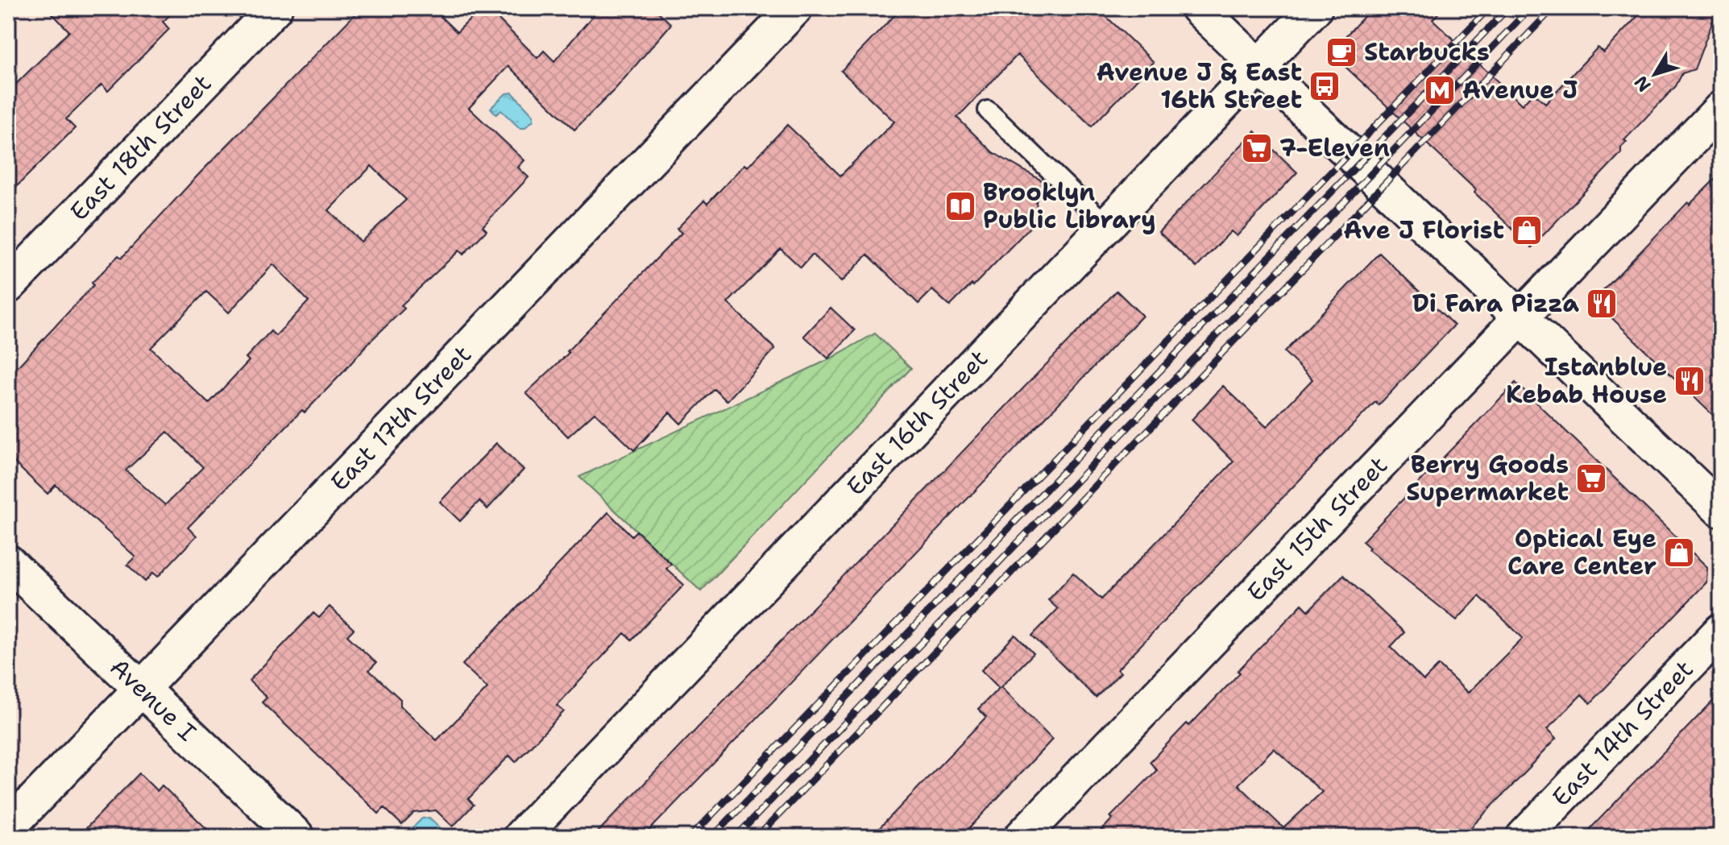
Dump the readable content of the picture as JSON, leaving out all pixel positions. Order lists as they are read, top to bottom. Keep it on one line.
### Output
{"streets":{"street":["East 18th Street","East 17th Street","East 16th Street","East 15th Street","Avenue I","East 14th Street"]},"crossings":[["East 17th Street","Avenue I"]],"places":{"cafe":["Starbucks"],"bus stop":["Avenue J & East 16th Street"],"metro station":["Avenue J"],"supermarket":["7-Eleven","Berry Goods Supermarket"],"library":["Brooklyn Public Library"],"shop":["Ave J Florist","Optical Eye Care Center"],"restaurant":["Di Fara Pizza","Istanblue Kebab House"]},"north":"bottom left"}
